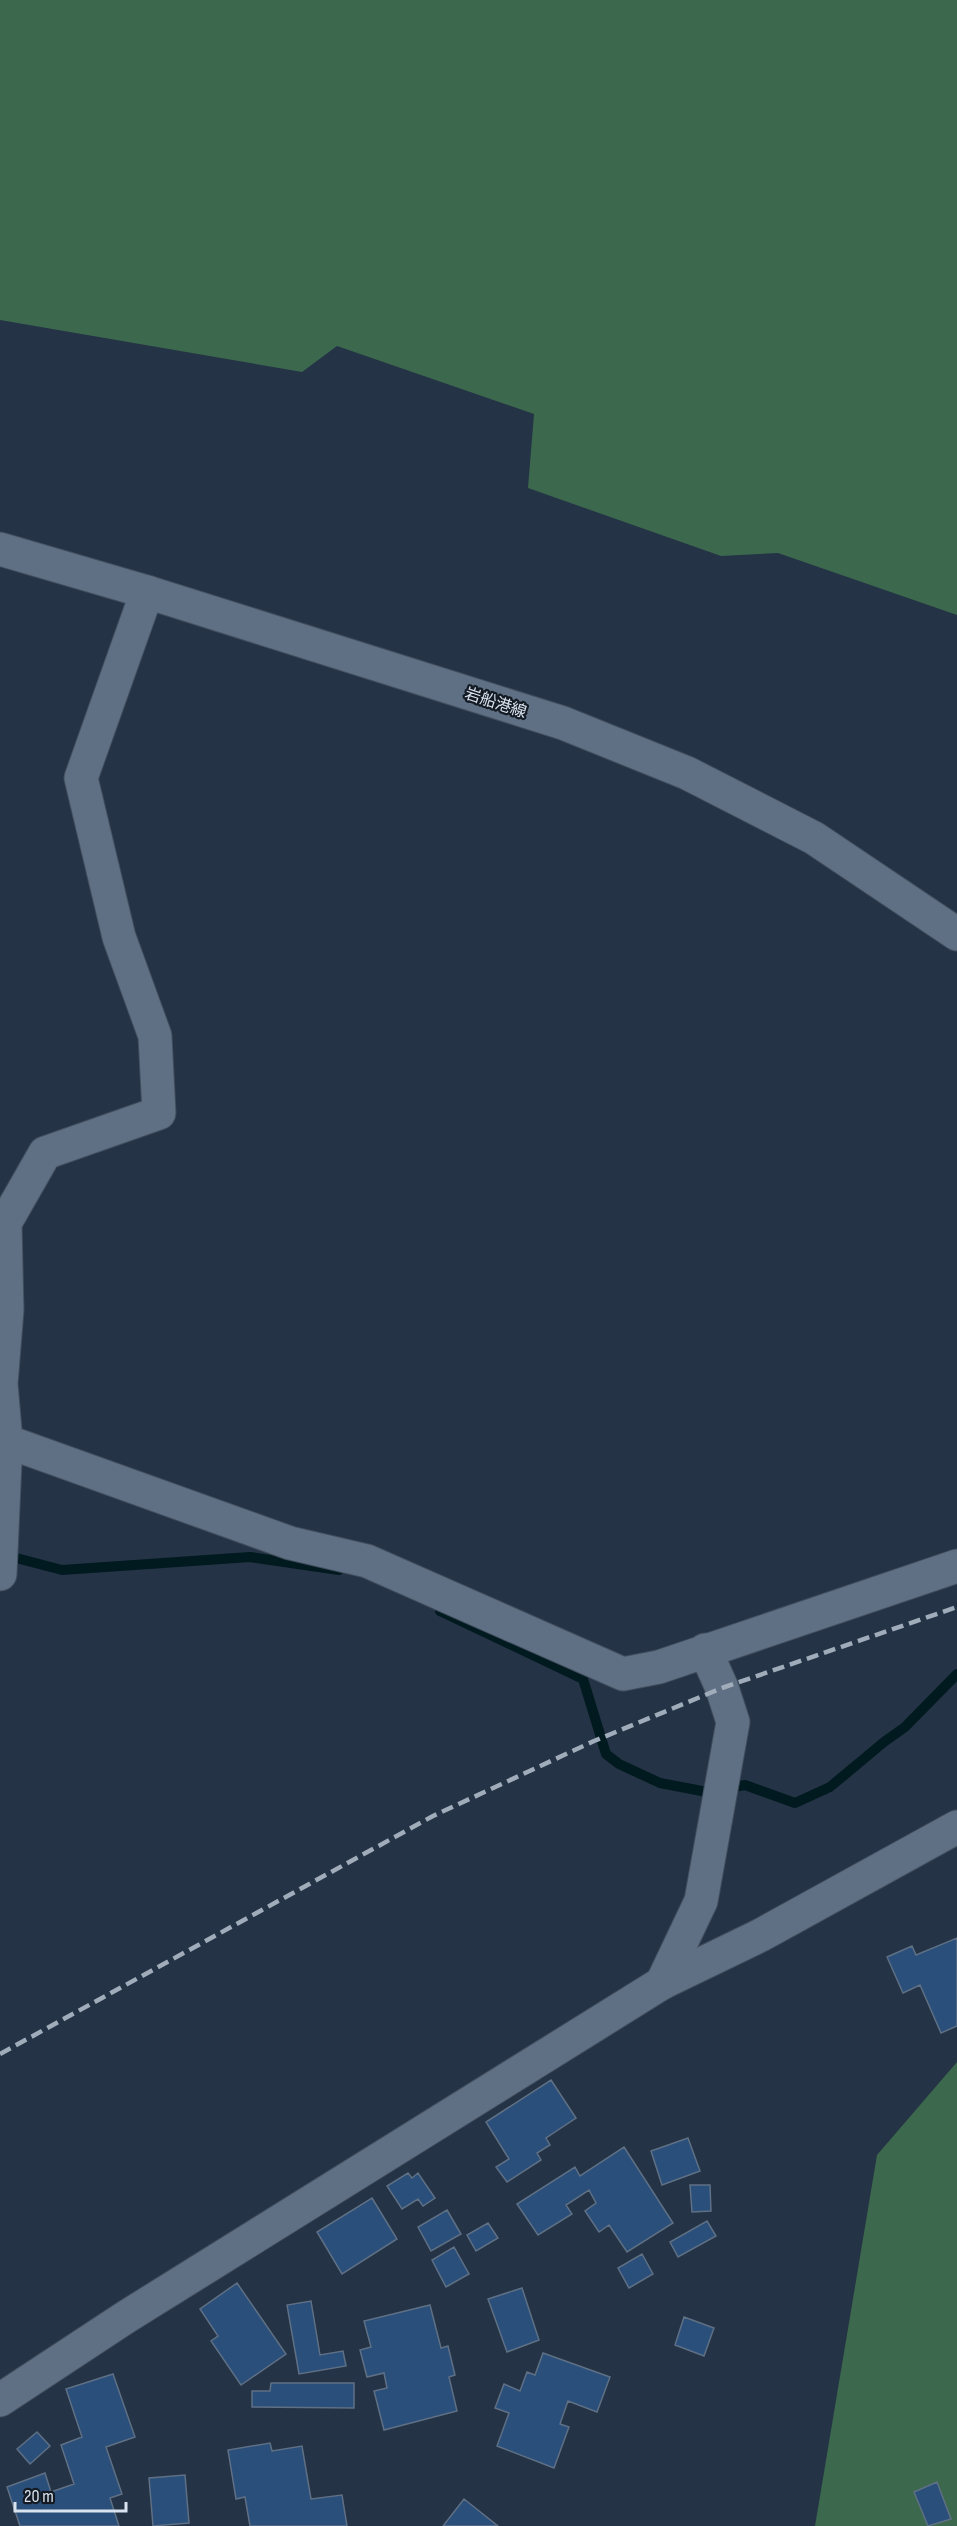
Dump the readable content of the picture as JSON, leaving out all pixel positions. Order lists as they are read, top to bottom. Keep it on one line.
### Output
{"streets":{"street":["岩船港線"]},"scale_bar":"20 m"}
